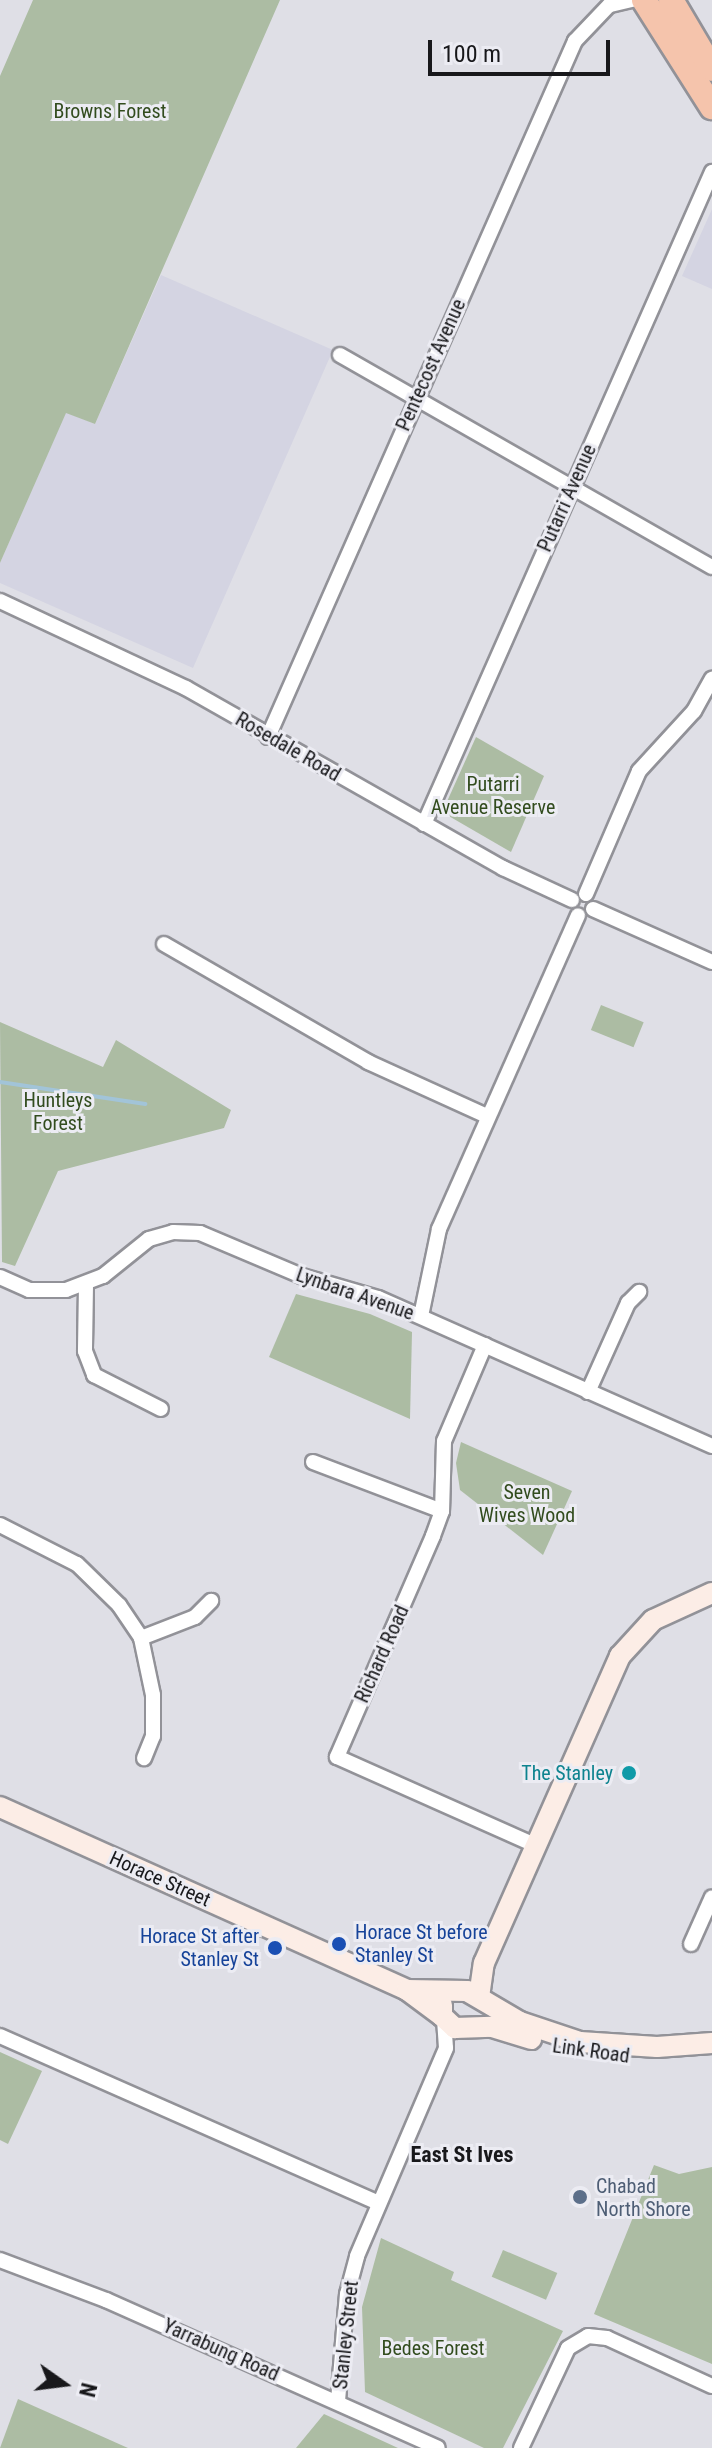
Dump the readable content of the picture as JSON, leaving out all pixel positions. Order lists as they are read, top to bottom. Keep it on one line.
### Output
{"streets":{"main road":["Horace Street","Link Road"],"street":["Pentecost Avenue","Putarri Avenue","Rosedale Road","Lynbara Avenue","Richard Road","Stanley Street","Yarrabung Road"]},"crossings":[["Pentecost Avenue","Rosedale Road"],["Putarri Avenue","Rosedale Road"],["Lynbara Avenue","Richard Road"],["Horace Street","Link Road"],["Horace Street","Stanley Street"],["Link Road","Stanley Street"],["Stanley Street","Yarrabung Road"]],"districts":["East St Ives"],"parks":["Browns Forest","Putarri Avenue Reserve","Huntleys Forest","Seven Wives Wood","Bedes Forest"],"places":["The Stanley","Horace St before Stanley St","Horace St after Stanley St","Chabad North Shore"],"scale_bar":"100 m","north":"right"}
